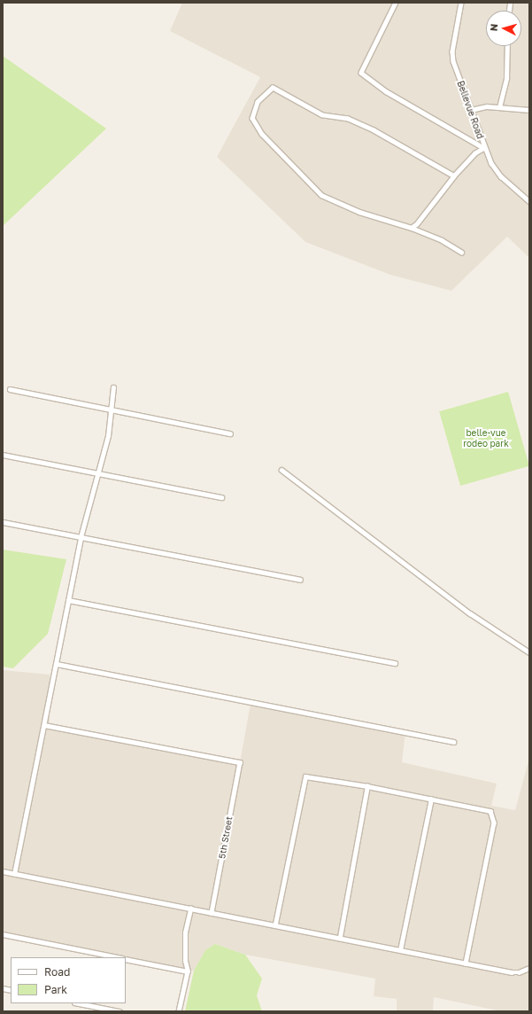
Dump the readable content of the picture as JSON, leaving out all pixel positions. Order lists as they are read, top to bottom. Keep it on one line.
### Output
{"streets":{"street":["Bellevue Road","5th Street"]},"parks":["belle-vue rodeo park"],"legend":["Road","Park"],"north":"left"}
